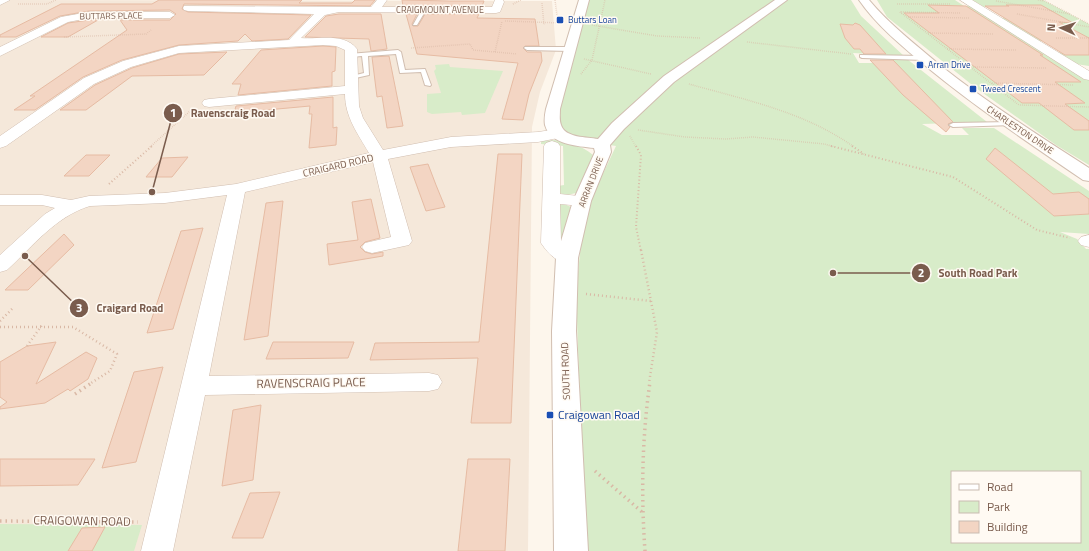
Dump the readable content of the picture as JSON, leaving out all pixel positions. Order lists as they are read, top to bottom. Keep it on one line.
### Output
{"streets":{"street":["CRAIGMOUNT AVENUE","BUTTARS PLACE","CHARLESTON DRIVE","CRAIGARD ROAD","ARRAN DRIVE","SOUTH ROAD","RAVENSCRAIG PLACE"],"path":["CRAIGOWAN ROAD"]},"crossings":[["ARRAN DRIVE","SOUTH ROAD"]],"places":{"transit":["Buttars Loan","Arran Drive","Tweed Crescent","Craigowan Road"],"other":["Ravenscraig Road","Craigard Road","South Road Park"]},"legend":["Road","Park","Building"],"north":"left"}
